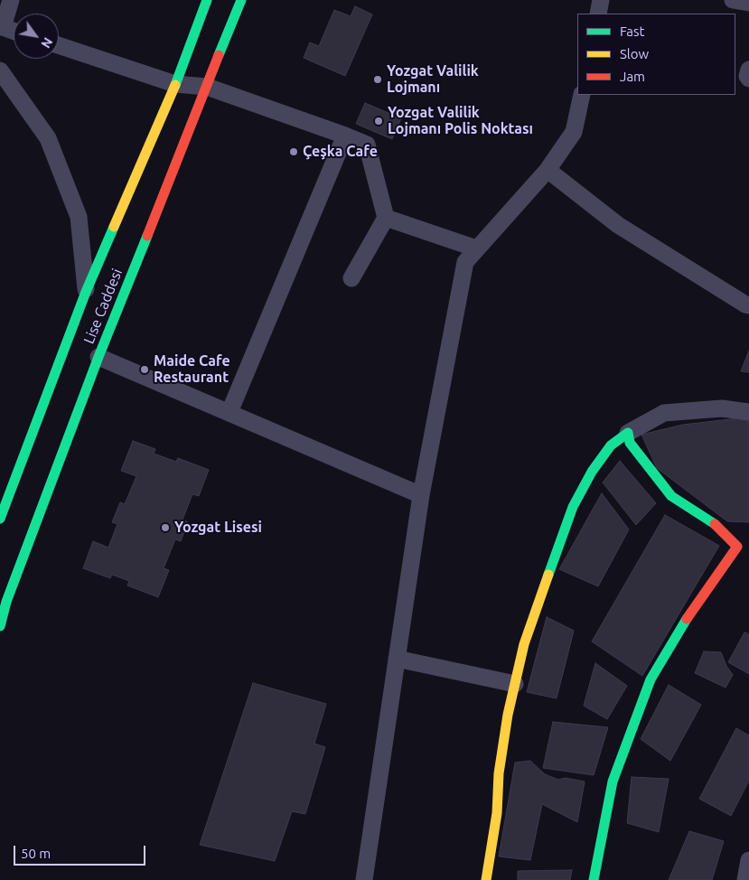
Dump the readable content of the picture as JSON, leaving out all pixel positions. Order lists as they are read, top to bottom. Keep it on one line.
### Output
{"streets":{"street":["Lise Caddesi"]},"places":["Yozgat Valilik Lojmanı","Yozgat Valilik Lojmanı Polis Noktası","Çeşka Cafe","Maide Cafe Restaurant","Yozgat Lisesi"],"legend":["Fast","Slow","Jam"],"scale_bar":"50 m","north":"bottom right"}
